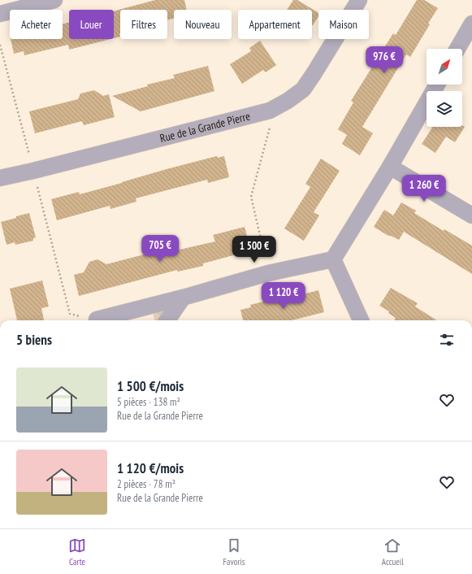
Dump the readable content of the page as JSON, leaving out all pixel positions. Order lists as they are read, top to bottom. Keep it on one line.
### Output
{"streets":{"street":["Rue de la Grande Pierre"]},"north":"top right","page":{"chip":["Acheter","Louer","Filtres","Nouveau","Appartement","Maison"],"price":["976 €","1 260 €","705 €","1 500 €","1 120 €"],"heading":"5 biens","list":[{"name":"1 500 €/mois","note":"5 pièces · 138 m² · Rue de la Grande Pierre"},{"name":"1 120 €/mois","note":"2 pièces · 78 m² · Rue de la Grande Pierre"}],"tabs":["Carte","Favoris","Accueil"]}}
